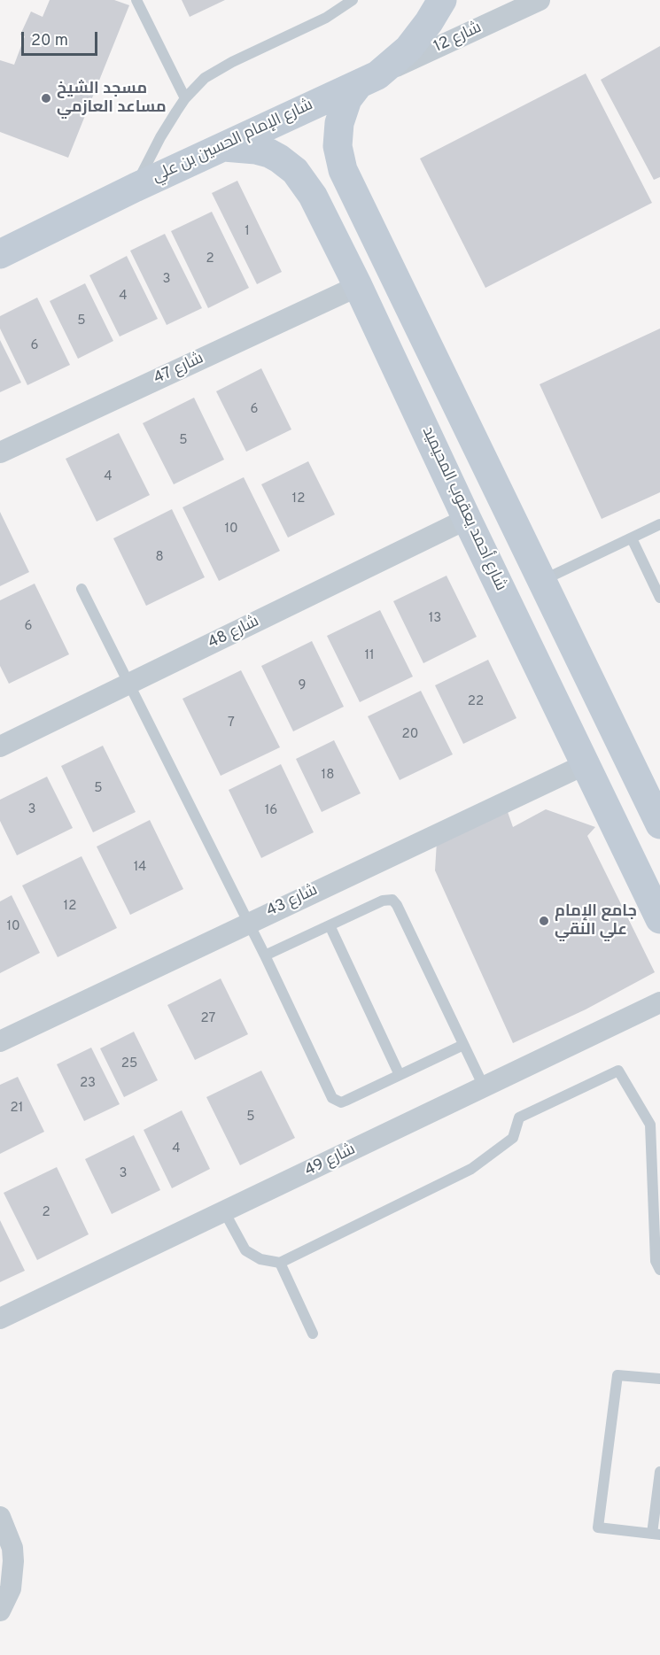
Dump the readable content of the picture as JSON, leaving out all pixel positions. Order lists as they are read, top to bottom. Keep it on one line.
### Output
{"streets":{"street":["شارع 12","شارع الإمام الحسين بن علي","شارع 47","شارع أحمد يعقوب المحيميد","شارع 48","شارع 43","شارع 49"]},"crossings":[["شارع 12","شارع الإمام الحسين بن علي"],["شارع الإمام الحسين بن علي","شارع أحمد يعقوب المحيميد"],["شارع 47","شارع أحمد يعقوب المحيميد"],["شارع أحمد يعقوب المحيميد","شارع 48"],["شارع أحمد يعقوب المحيميد","شارع 43"]],"places":["مسجد الشيخ مساعد العازمي","جامع الإمام علي النقي"],"house_numbers":["1","2","3","4","5","6","6","5","4","12","10","8","13","6","11","9","22","7","20","18","5","3","16","14","12","10","27","25","23","21","5","4","3","2"],"scale_bar":"20 m"}
